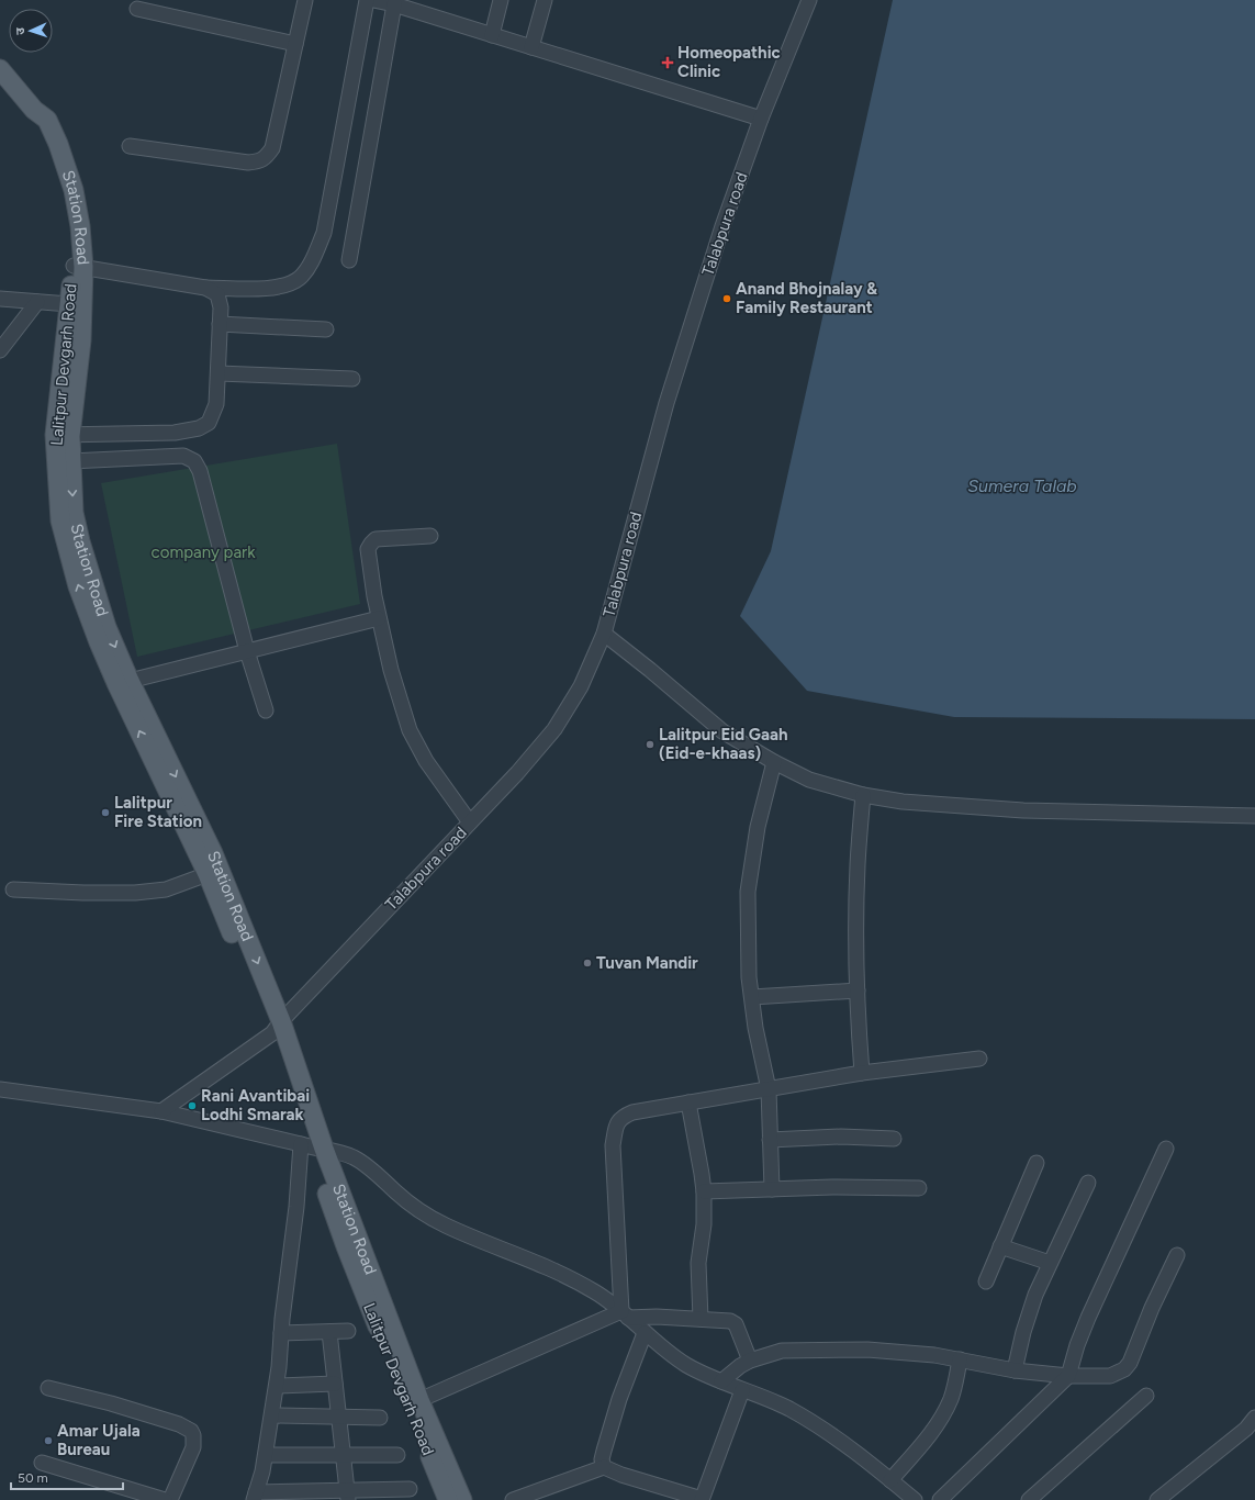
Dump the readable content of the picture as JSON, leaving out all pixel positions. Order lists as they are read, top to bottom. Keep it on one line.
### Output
{"streets":{"main road":["Station Road","Lalitpur Devgarh Road"],"street":["Talabpura road"]},"crossings":[["Station Road","Talabpura road"],["Station Road","Lalitpur Devgarh Road"],["Talabpura road","Lalitpur Devgarh Road"]],"one_way":["Station Road"],"water":["Sumera Talab"],"parks":["company park"],"places":{"health":["Homeopathic Clinic"],"other":["Anand Bhojnalay & Family Restaurant","Lalitpur Eid Gaah (Eid-e-khaas)","Lalitpur Fire Station","Tuvan Mandir","Rani Avantibai Lodhi Smarak","Amar Ujala Bureau"]},"scale_bar":"50 m","north":"left"}
